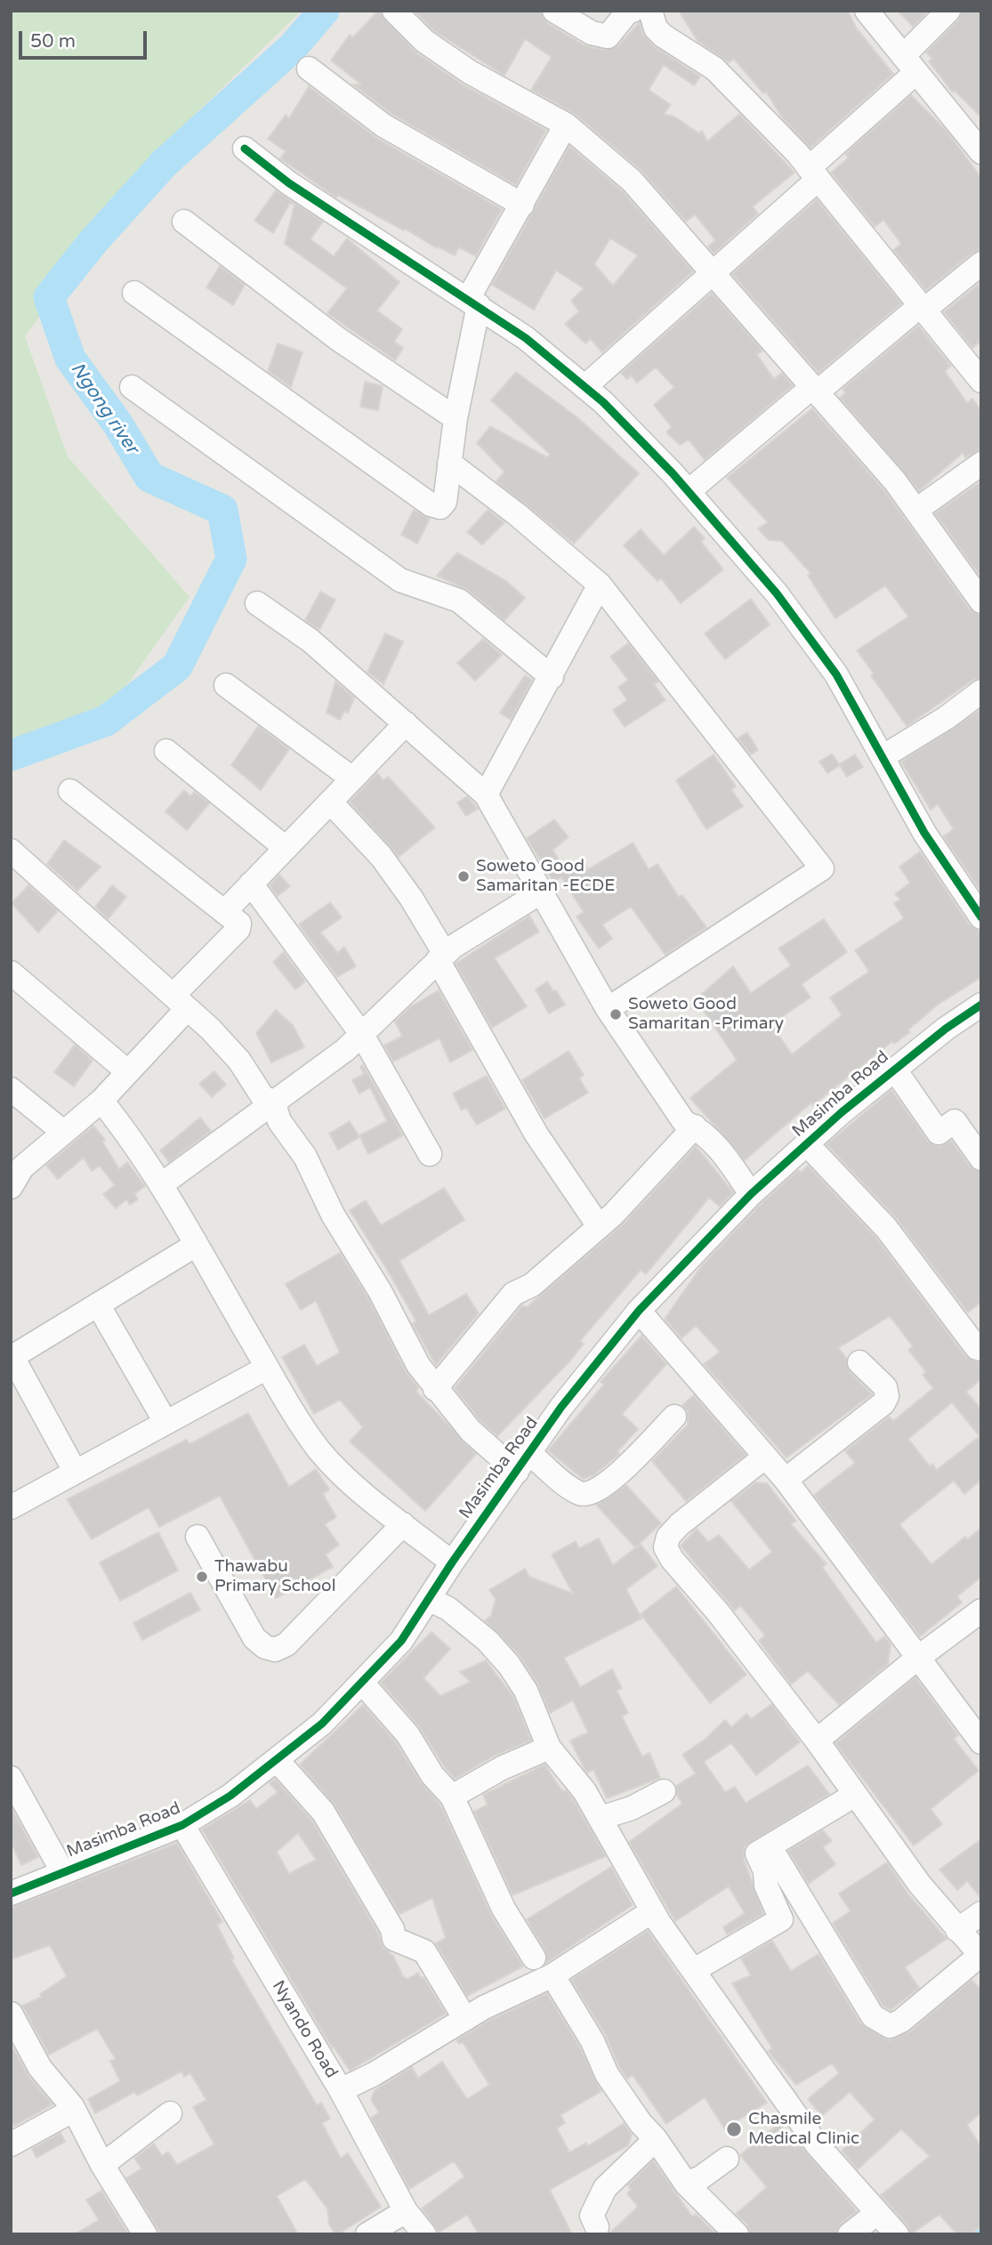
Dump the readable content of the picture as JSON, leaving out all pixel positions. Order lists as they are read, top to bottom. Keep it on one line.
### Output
{"streets":{"street":["Masimba Road","Nyando Road"]},"crossings":[["Masimba Road","Nyando Road"]],"water":["Ngong river"],"places":["Soweto Good Samaritan -ECDE","Soweto Good Samaritan -Primary","Thawabu Primary School","Chasmile Medical Clinic"],"scale_bar":"50 m"}
